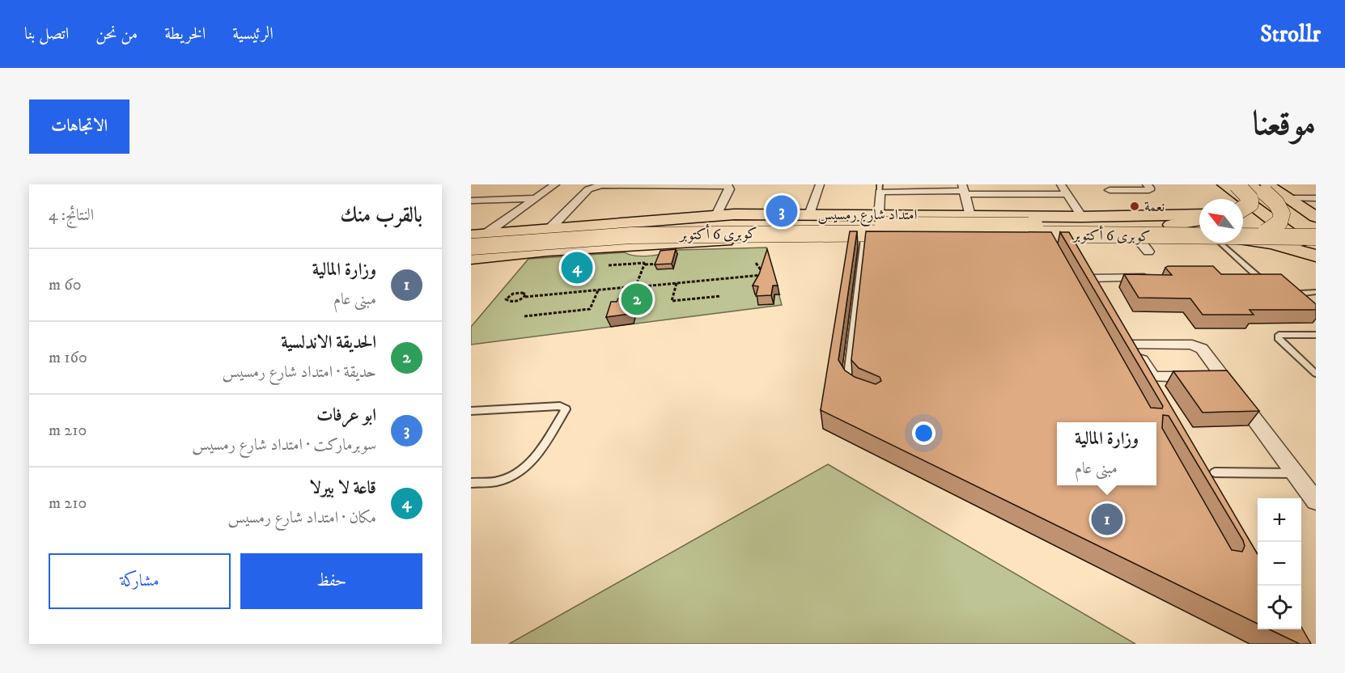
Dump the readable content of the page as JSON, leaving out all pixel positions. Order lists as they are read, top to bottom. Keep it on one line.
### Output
{"streets":{"main road":["امتداد شارع رمسيس","كوبرى 6 أكتوبر"]},"crossings":[["امتداد شارع رمسيس","كوبرى 6 أكتوبر"]],"places":["نعمة"],"north":"top left","page":{"header":"Strollr","nav":["الرئيسية","الخريطة","من نحن","اتصل بنا"],"title":"موقعنا","buttons":["الاتجاهات",["حفظ","مشاركة"]],"heading":["بالقرب منك","النتائج: 4"],"pins":["3","4","2","1"],"list":[{"mark":"1","name":"وزارة المالية","note":"مبنى عام","value":"60 m"},{"mark":"2","name":"الحديقة الاندلسية","note":"حديقة · امتداد شارع رمسيس","value":"160 m"},{"mark":"3","name":"ابو عرفات","note":"سوبرماركت · امتداد شارع رمسيس","value":"210 m"},{"mark":"4","name":"قاعة لا بيرلا","note":"مكان · امتداد شارع رمسيس","value":"210 m"}],"popup":["وزارة المالية","مبنى عام"],"map_buttons":["+","−"]}}
